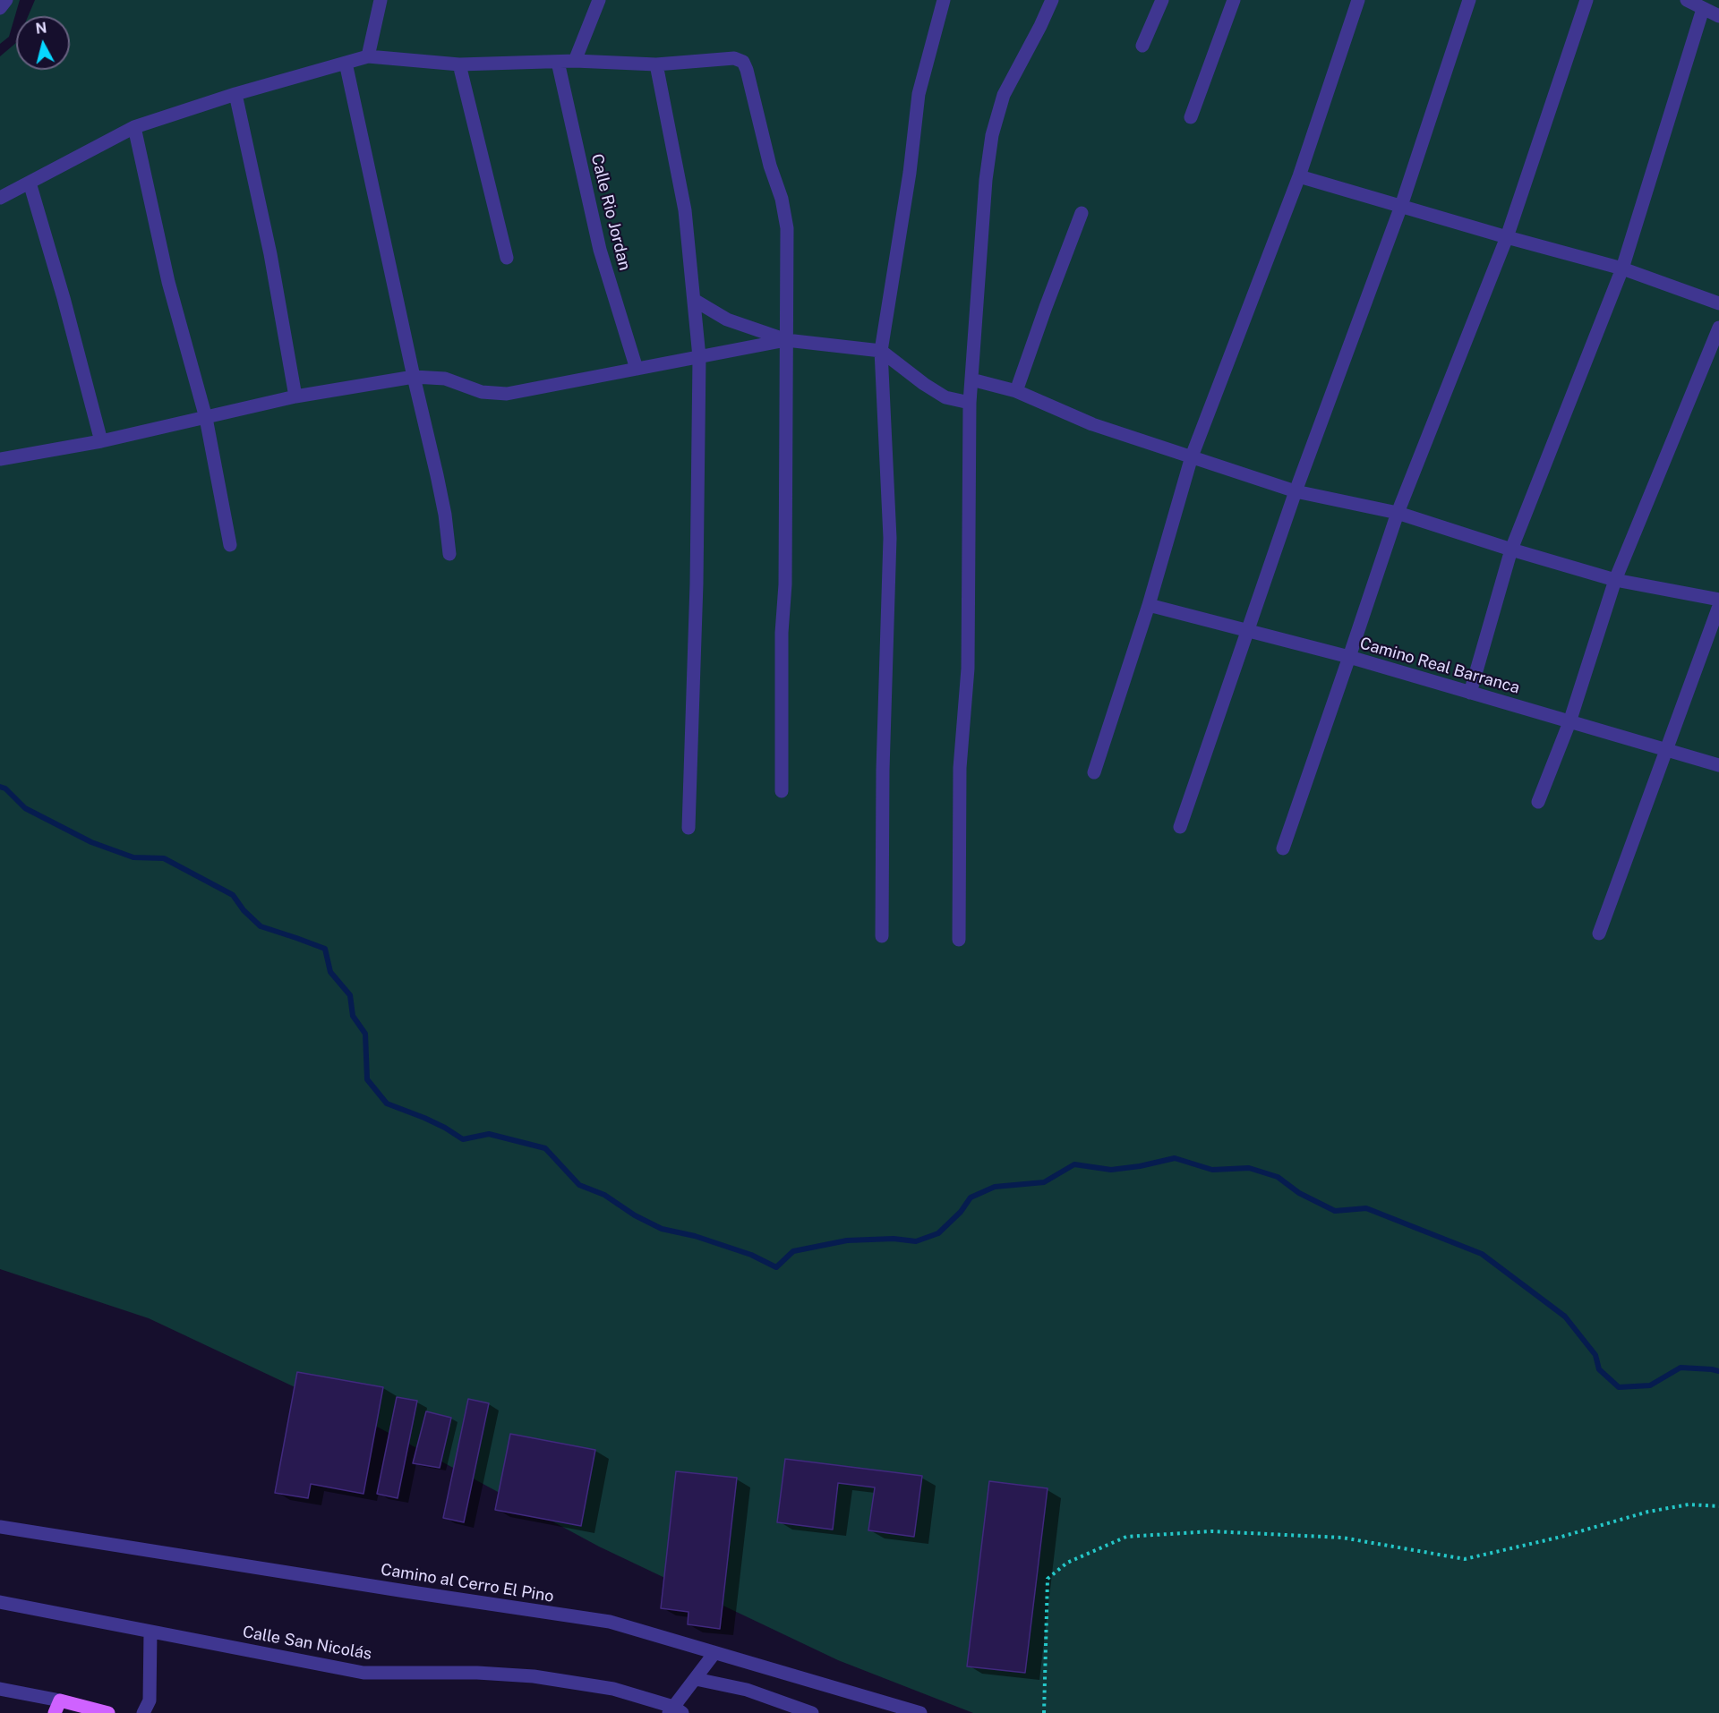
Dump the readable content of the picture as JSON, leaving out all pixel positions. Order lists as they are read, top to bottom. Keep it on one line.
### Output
{"streets":{"street":["Calle Rio Jordan","Camino Real Barranca","Camino al Cerro El Pino","Calle San Nicolás"]},"north":"top"}
